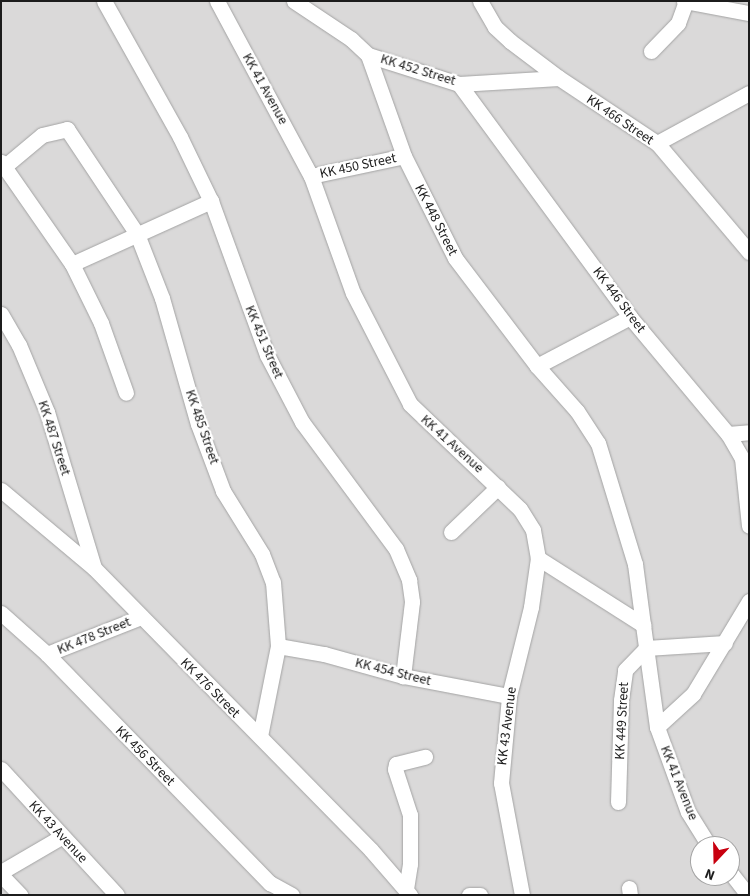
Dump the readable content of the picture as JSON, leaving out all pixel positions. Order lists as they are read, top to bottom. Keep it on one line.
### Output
{"streets":{"street":["KK 452 Street","KK 41 Avenue","KK 466 Street","KK 450 Street","KK 448 Street","KK 446 Street","KK 451 Street","KK 485 Street","KK 487 Street","KK 478 Street","KK 454 Street","KK 476 Street","KK 449 Street","KK 43 Avenue","KK 456 Street"]},"crossings":[["KK 452 Street","KK 466 Street"],["KK 452 Street","KK 448 Street"],["KK 452 Street","KK 446 Street"],["KK 41 Avenue","KK 450 Street"],["KK 41 Avenue","KK 448 Street"],["KK 41 Avenue","KK 449 Street"],["KK 41 Avenue","KK 43 Avenue"],["KK 450 Street","KK 448 Street"],["KK 451 Street","KK 454 Street"],["KK 485 Street","KK 454 Street"],["KK 485 Street","KK 476 Street"],["KK 487 Street","KK 476 Street"],["KK 478 Street","KK 476 Street"],["KK 478 Street","KK 456 Street"],["KK 454 Street","KK 43 Avenue"]],"north":"bottom"}
